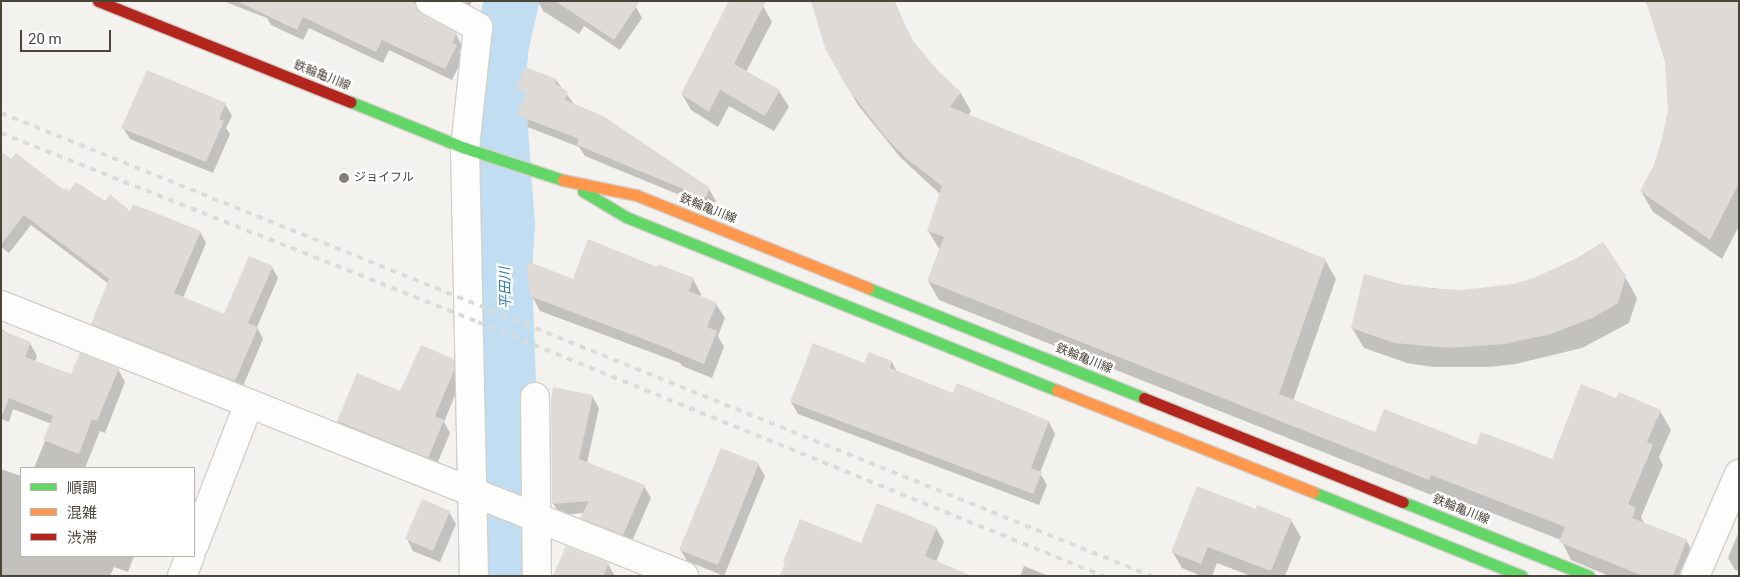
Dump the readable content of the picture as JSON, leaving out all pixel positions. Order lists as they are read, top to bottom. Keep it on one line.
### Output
{"streets":{"main road":["鉄輪亀川線"]},"water":["平田川"],"places":["ジョイフル"],"legend":["順調","混雑","渋滞"],"scale_bar":"20 m"}
